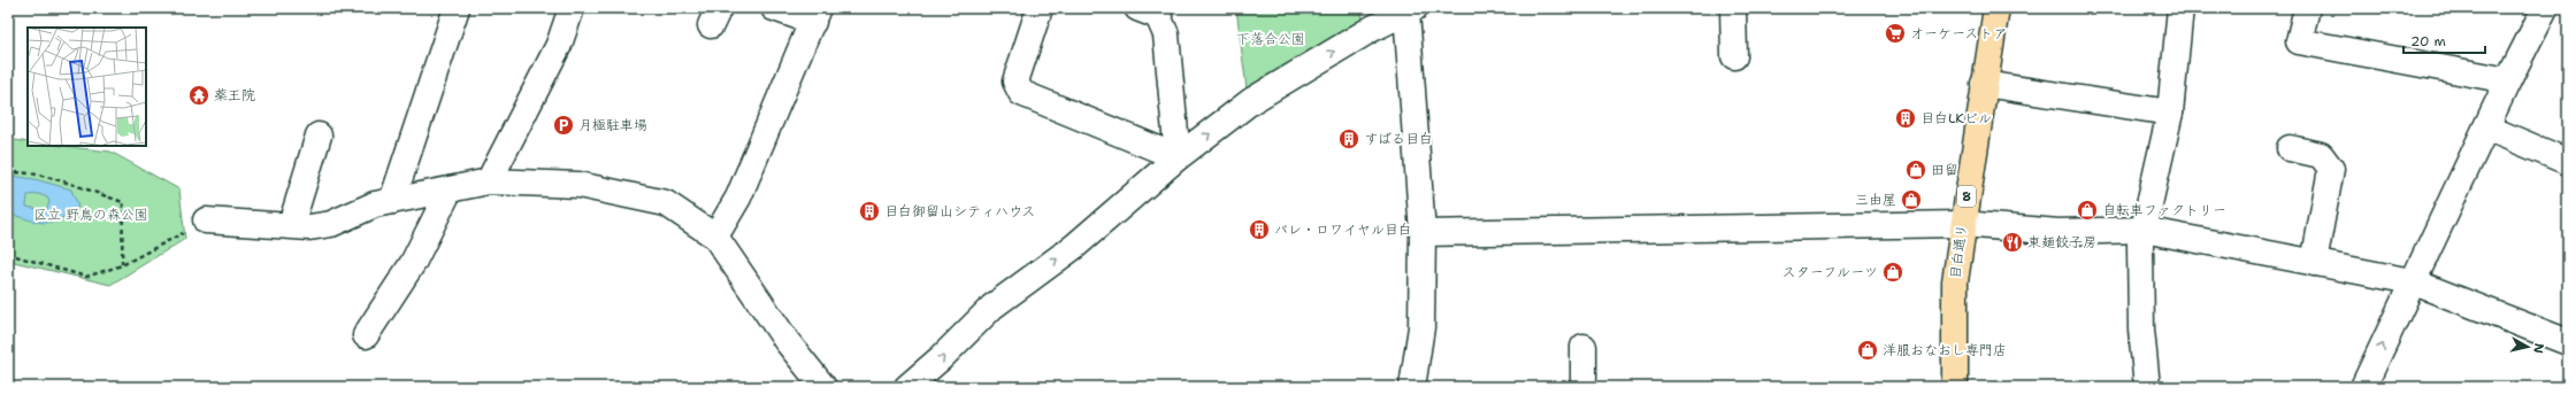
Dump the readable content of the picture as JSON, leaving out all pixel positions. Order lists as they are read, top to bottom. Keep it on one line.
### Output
{"streets":{"main road":["8","目白通り"]},"parks":["下落合公園","区立 野鳥の森公園"],"places":{"supermarket":["オーケーストア"],"temple":["薬王院"],"building":["目白LKビル","すばる目白","目白御留山シティハウス","パレ・ロワイヤル目白"],"parking":["月極駐車場"],"shop":["田留","三由屋","自転車ファクトリー","スターフルーツ","洋服おなおし専門店"],"restaurant":["東麺餃子房"]},"scale_bar":"20 m","north":"right"}
